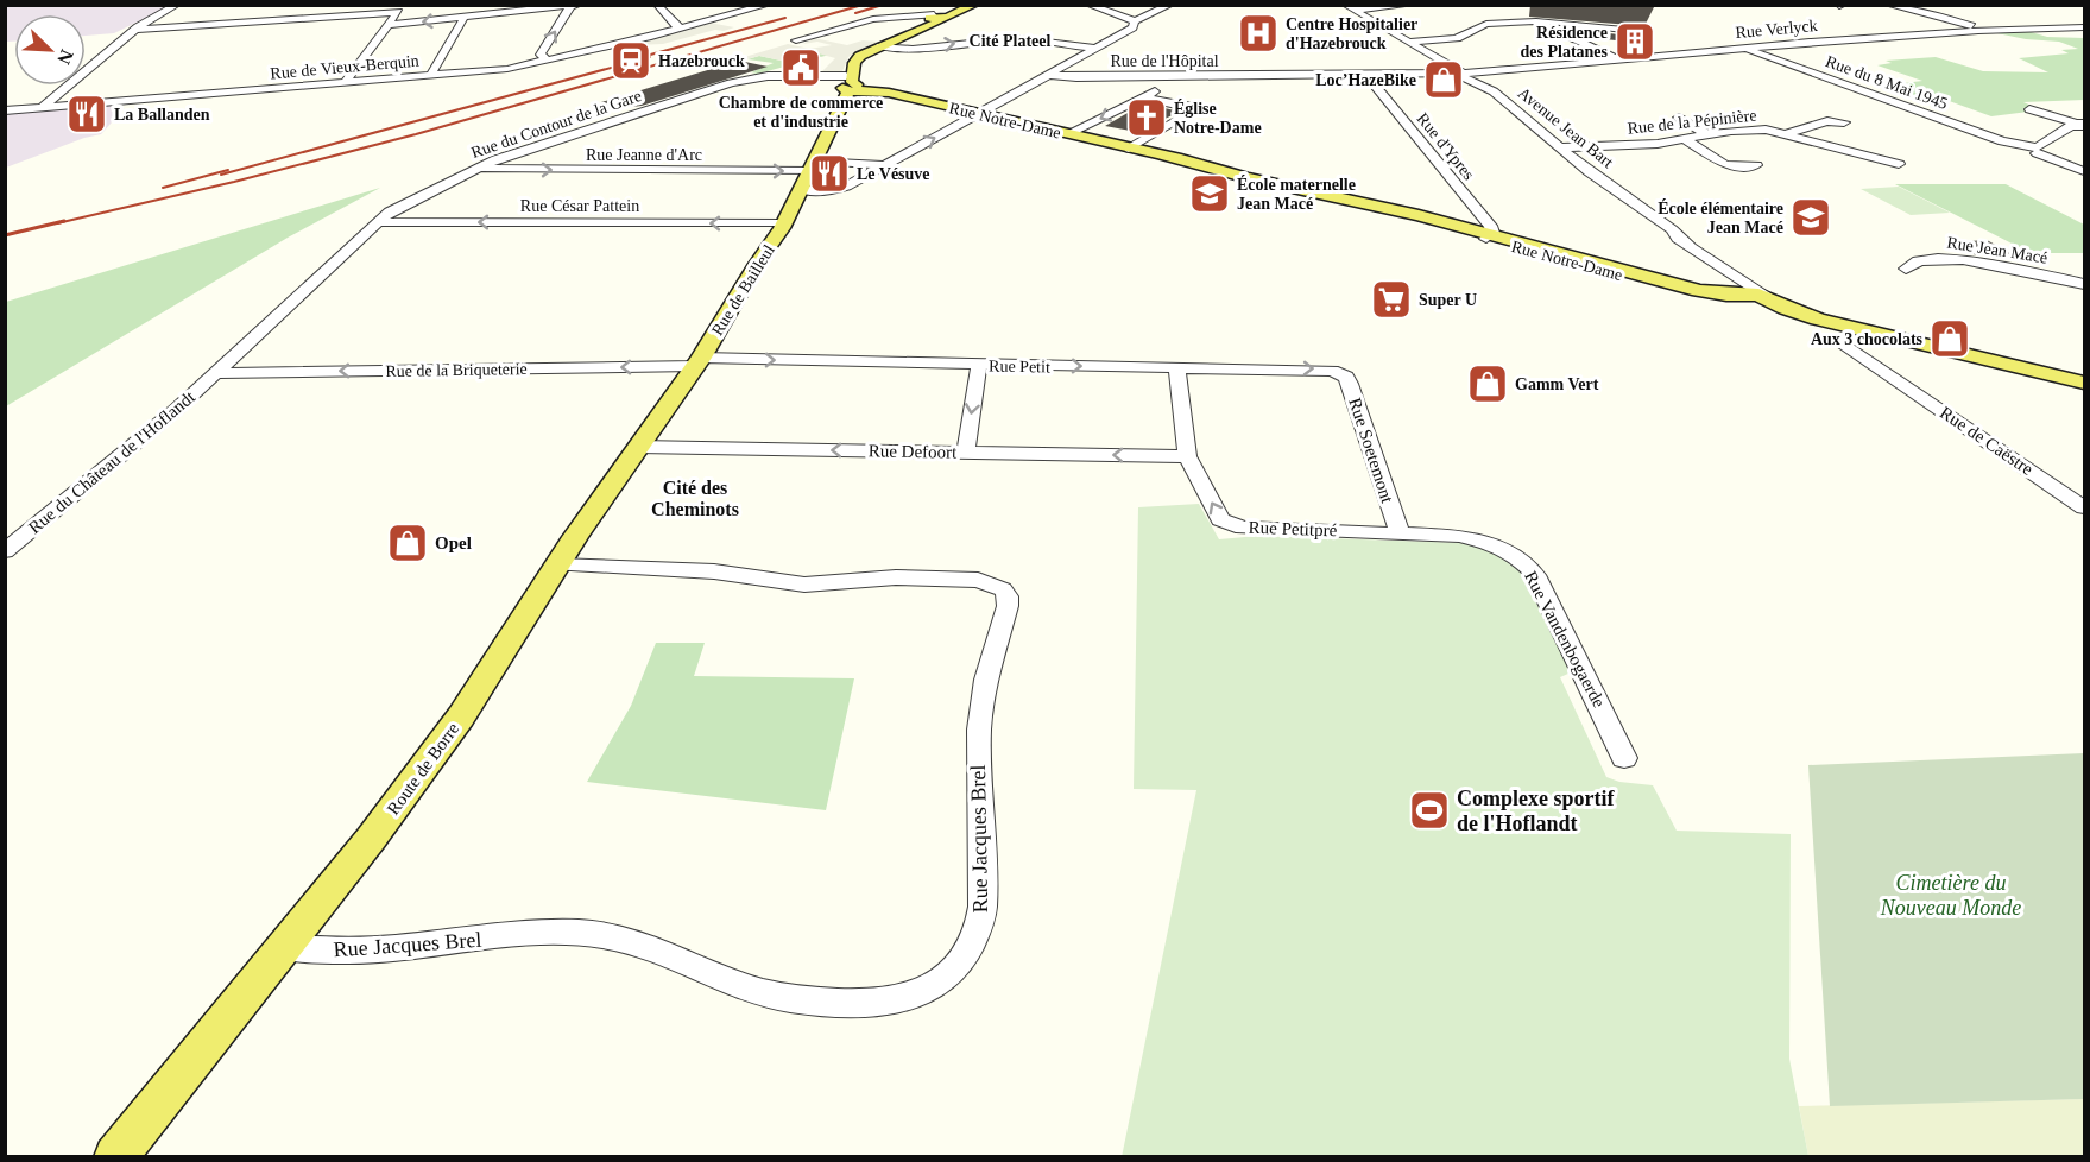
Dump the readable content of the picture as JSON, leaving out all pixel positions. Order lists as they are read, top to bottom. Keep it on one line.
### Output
{"streets":{"main road":["Rue Notre-Dame","Rue de Bailleul","Route de Borre"],"street":["Rue Verlyck","Rue de l'Hôpital","Rue de Vieux-Berquin","Rue du 8 Mai 1945","Rue de la Pépinière","Rue du Contour de la Gare","Avenue Jean Bart","Rue d'Ypres","Rue Jeanne d'Arc","Rue César Pattein","Rue Jean Macé","Rue Petit","Rue de la Briqueterie","Rue de Caëstre","Rue Soetemont","Rue Defoort","Rue du Château de l'Hoflandt","Rue Petitpré","Rue Vandenbogaerde","Rue Jacques Brel"]},"crossings":[["Rue Verlyck","Rue de l'Hôpital"],["Rue Verlyck","Rue du 8 Mai 1945"],["Rue Verlyck","Avenue Jean Bart"],["Rue de l'Hôpital","Avenue Jean Bart"],["Rue de l'Hôpital","Rue d'Ypres"],["Rue Notre-Dame","Rue du Contour de la Gare"],["Rue Notre-Dame","Avenue Jean Bart"],["Rue Notre-Dame","Rue d'Ypres"],["Rue Notre-Dame","Rue de Caëstre"],["Rue de la Pépinière","Avenue Jean Bart"],["Rue du Contour de la Gare","Rue Jeanne d'Arc"],["Rue du Contour de la Gare","Rue César Pattein"],["Rue du Contour de la Gare","Rue de la Briqueterie"],["Rue du Contour de la Gare","Rue du Château de l'Hoflandt"],["Rue Jeanne d'Arc","Rue de Bailleul"],["Rue César Pattein","Rue de Bailleul"],["Rue de Bailleul","Rue Petit"],["Rue de Bailleul","Rue de la Briqueterie"],["Rue de Bailleul","Route de Borre"],["Rue Petit","Rue de la Briqueterie"],["Rue Petit","Rue Soetemont"],["Rue Petit","Rue Petitpré"],["Rue Petit","Route de Borre"],["Rue de la Briqueterie","Rue du Château de l'Hoflandt"],["Rue de la Briqueterie","Route de Borre"],["Rue Soetemont","Rue Petitpré"],["Rue Soetemont","Rue Vandenbogaerde"],["Rue Defoort","Rue Petitpré"],["Rue Defoort","Route de Borre"],["Rue Petitpré","Rue Vandenbogaerde"],["Route de Borre","Rue Jacques Brel"]],"one_way":["Rue César Pattein","Rue Petit","Rue de la Briqueterie","Rue Defoort","Rue Petitpré"],"districts":["Cité Plateel","Cité des Cheminots"],"parks":["Cimetière du Nouveau Monde"],"places":{"hospital":["Centre Hospitalier d'Hazebrouck"],"building":["Résidence des Platanes"],"station":["Hazebrouck"],"public building":["Chambre de commerce et d'industrie"],"shop":["Loc’HazeBike","Aux 3 chocolats","Gamm Vert","Opel"],"restaurant":["La Ballanden","Le Vésuve"],"church":["Église Notre-Dame"],"school or university":["École maternelle Jean Macé","École élémentaire Jean Macé"],"supermarket":["Super U"],"sports":["Complexe sportif de l'Hoflandt"]},"north":"bottom right"}
